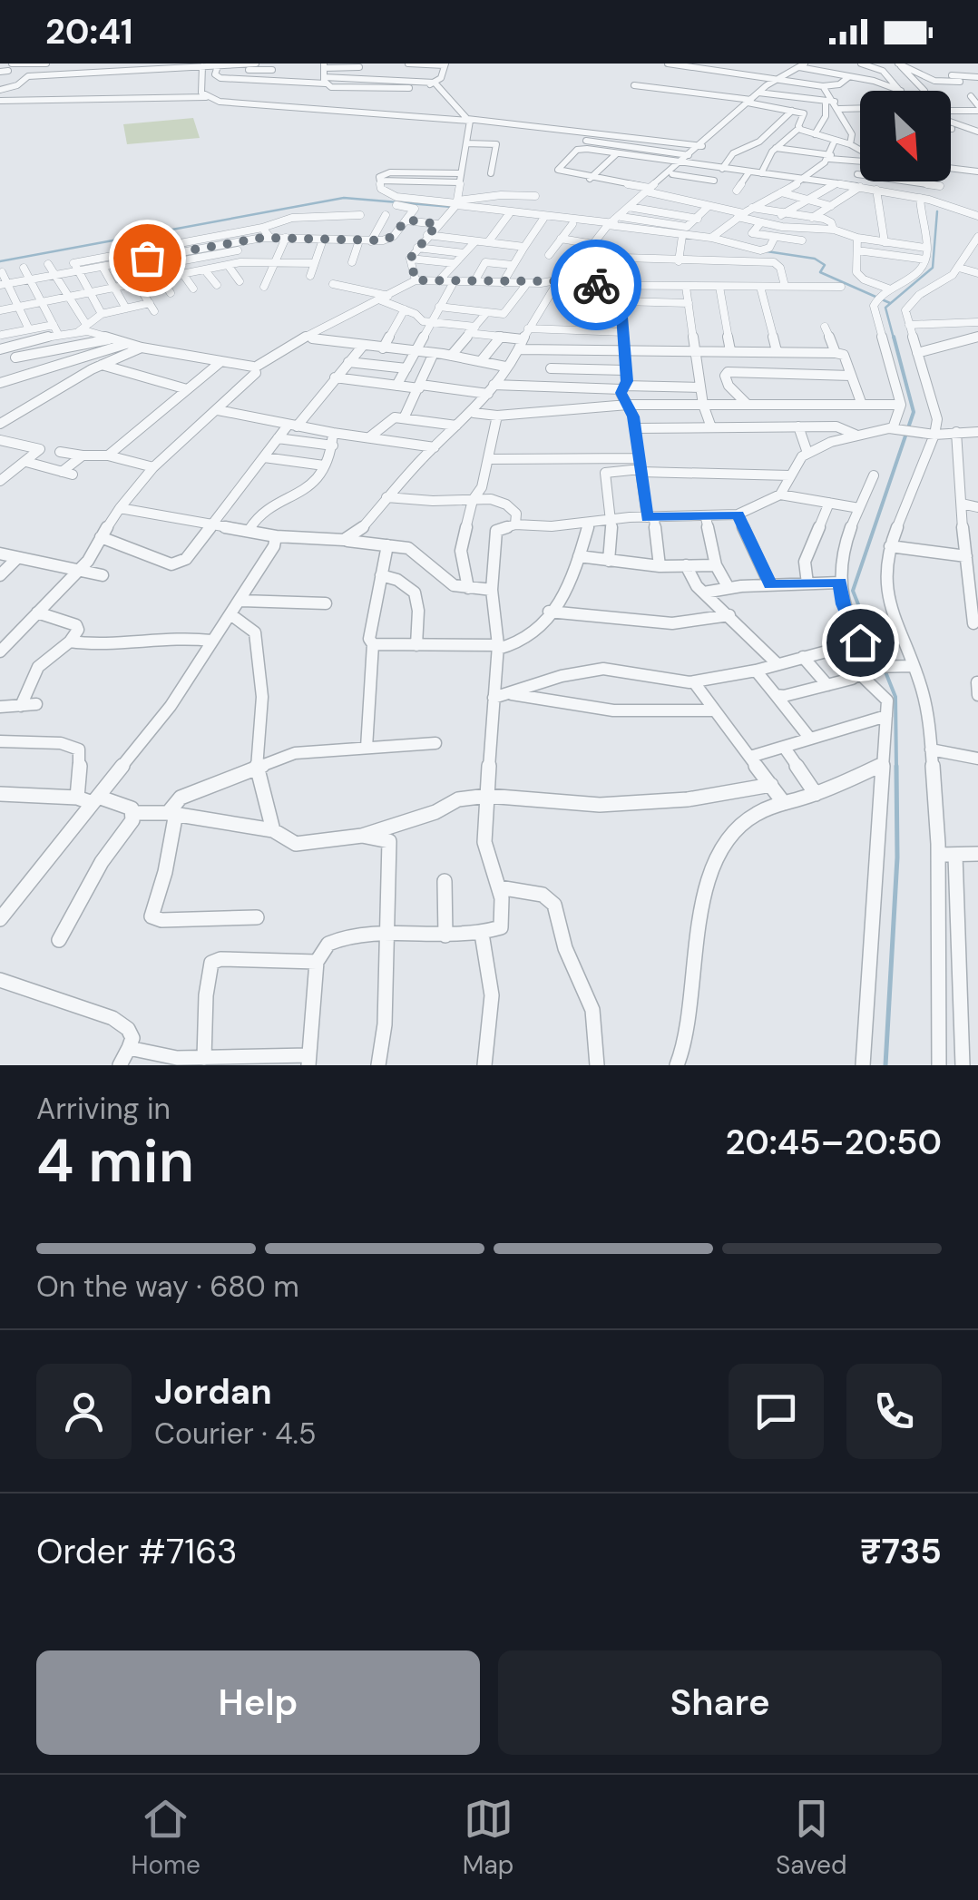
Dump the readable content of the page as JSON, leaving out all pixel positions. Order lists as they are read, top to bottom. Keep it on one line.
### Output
{"north":"bottom right","page":{"status":"20:41","heading":["4 min","Arriving in","20:45–20:50"],"panel":["Jordan","Courier · 4.5","Order #7163","₹735"],"bar":"On the way · 680 m","buttons":["Help","Share"],"tabs":["Home","Map","Saved"]}}
